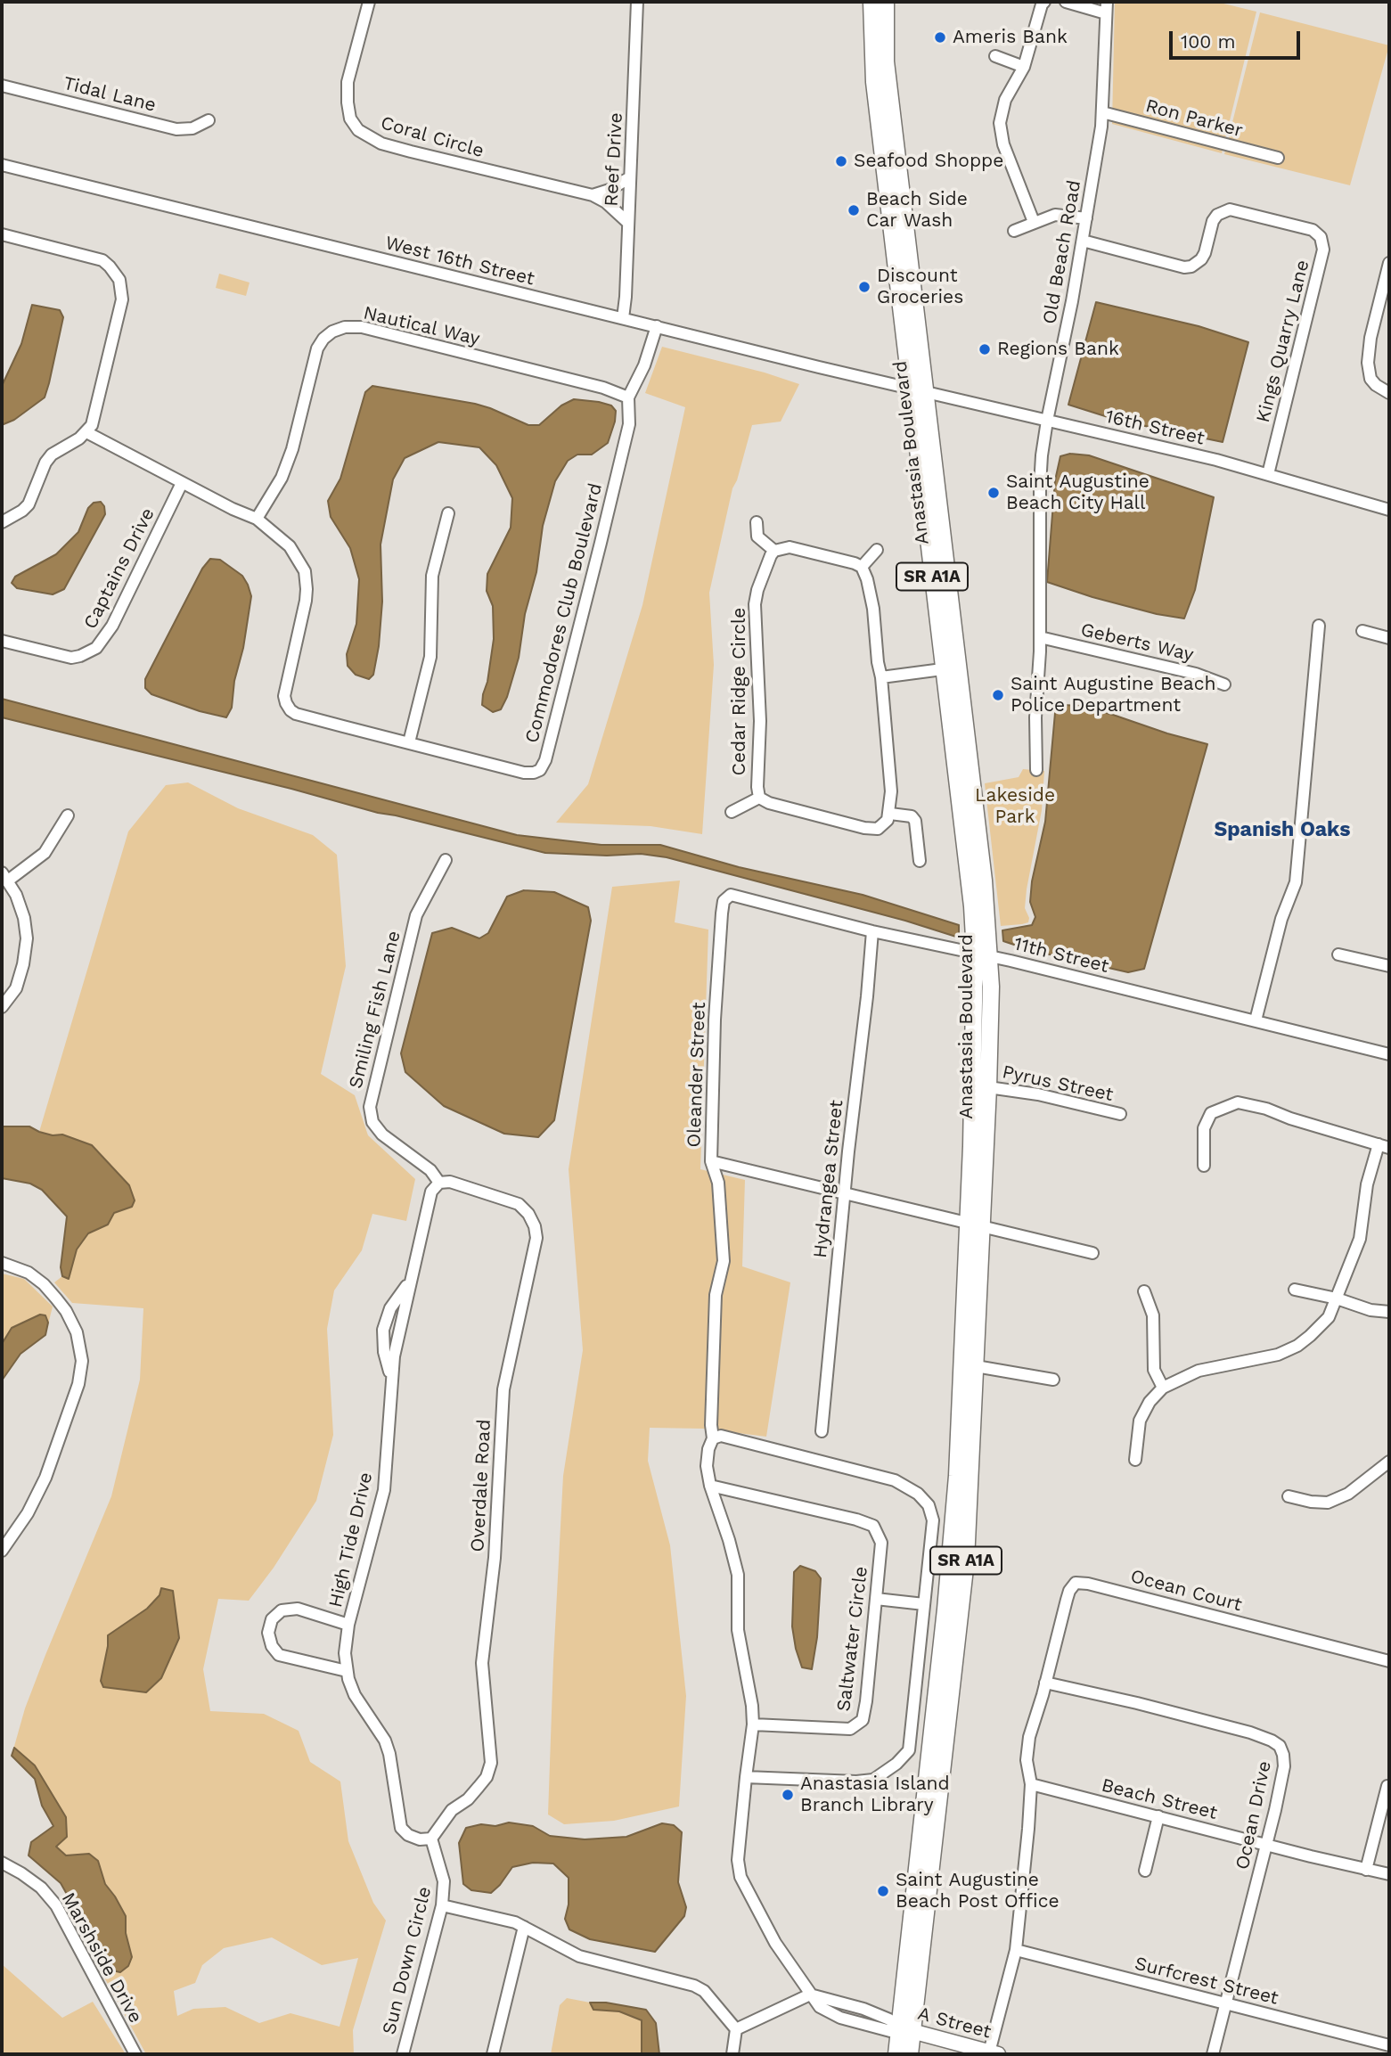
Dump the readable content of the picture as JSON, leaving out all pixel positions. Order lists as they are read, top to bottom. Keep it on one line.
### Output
{"streets":{"main road":["Anastasia Boulevard","SR A1A"],"street":["Tidal Lane","Ron Parker","Coral Circle","Reef Drive","Old Beach Road","West 16th Street","Nautical Way","Kings Quarry Lane","16th Street","Captains Drive","Commodores Club Boulevard","Geberts Way","Cedar Ridge Circle","11th Street","Smiling Fish Lane","Oleander Street","Pyrus Street","Hydrangea Street","Overdale Road","High Tide Drive","Ocean Court","Saltwater Circle","Beach Street","Ocean Drive","Marshside Drive","Sun Down Circle","Surfcrest Street","A Street"]},"crossings":[["Ron Parker","Old Beach Road"],["Coral Circle","Reef Drive"],["Reef Drive","West 16th Street"],["Old Beach Road","Kings Quarry Lane"],["Old Beach Road","16th Street"],["Old Beach Road","Geberts Way"],["West 16th Street","16th Street"],["West 16th Street","Anastasia Boulevard"],["West 16th Street","Commodores Club Boulevard"],["Nautical Way","Commodores Club Boulevard"],["Kings Quarry Lane","16th Street"],["16th Street","Anastasia Boulevard"],["Anastasia Boulevard","11th Street"],["Anastasia Boulevard","Pyrus Street"],["Anastasia Boulevard","A Street"],["Captains Drive","Commodores Club Boulevard"],["11th Street","Oleander Street"],["11th Street","Hydrangea Street"],["Smiling Fish Lane","Overdale Road"],["Smiling Fish Lane","High Tide Drive"],["Overdale Road","High Tide Drive"],["Overdale Road","Sun Down Circle"],["High Tide Drive","Sun Down Circle"],["Ocean Court","Ocean Drive"],["Beach Street","Ocean Drive"],["Ocean Drive","Surfcrest Street"]],"districts":["Spanish Oaks"],"parks":["Lakeside Park"],"places":["Ameris Bank","Seafood Shoppe","Beach Side Car Wash","Discount Groceries","Regions Bank","Saint Augustine Beach City Hall","Saint Augustine Beach Police Department","Anastasia Island Branch Library","Saint Augustine Beach Post Office"],"scale_bar":"100 m"}
